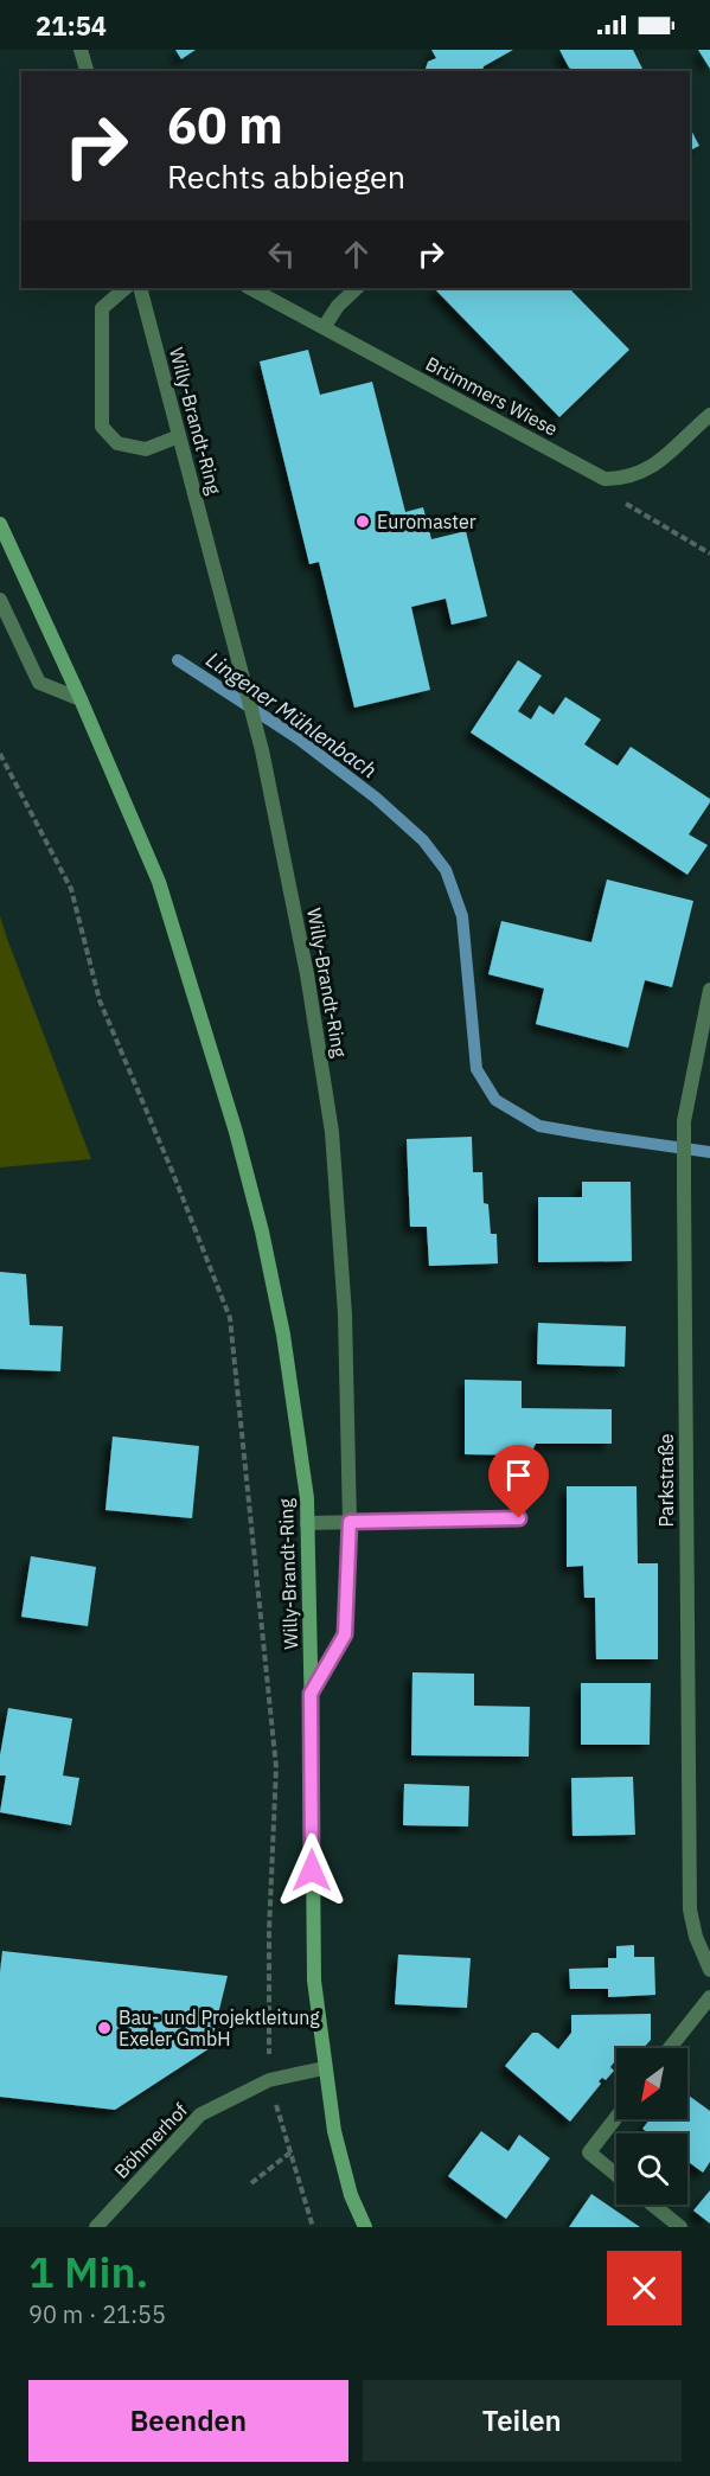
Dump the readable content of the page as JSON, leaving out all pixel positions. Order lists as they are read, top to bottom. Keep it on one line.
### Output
{"streets":{"main road":["Willy-Brandt-Ring"],"street":["Brümmers Wiese","Parkstraße","Böhmerhof"]},"crossings":[["Willy-Brandt-Ring","Böhmerhof"]],"water":["Lingener Mühlenbach"],"places":["Euromaster","Bau- und Projektleitung Exeler GmbH"],"north":"bottom left","page":{"status":"21:54","turn":["60 m","Rechts abbiegen"],"heading":["1 Min.","90 m · 21:55"],"buttons":["Beenden","Teilen"]}}
